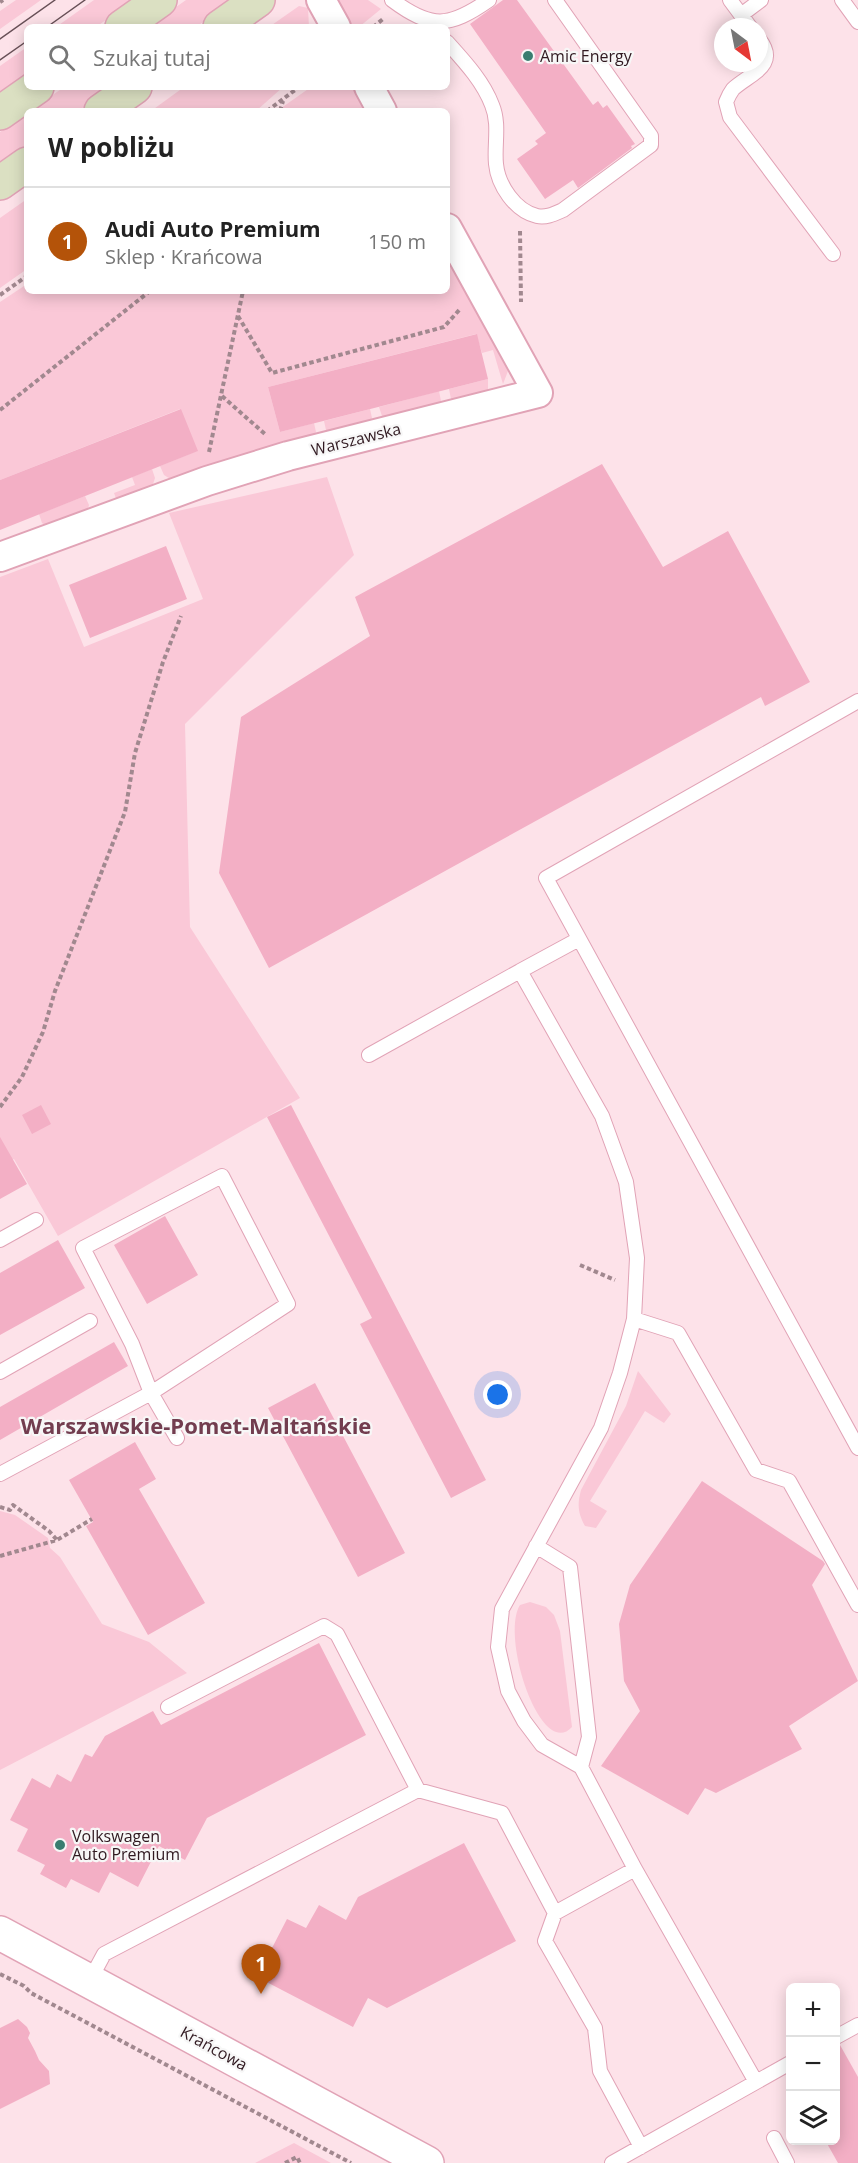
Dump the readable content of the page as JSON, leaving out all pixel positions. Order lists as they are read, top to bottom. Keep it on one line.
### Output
{"streets":{"street":["Warszawska","Krańcowa"]},"districts":["Warszawskie-Pomet-Maltańskie"],"places":["Amic Energy","Volkswagen Auto Premium"],"north":"bottom right","page":{"search":"Szukaj tutaj","heading":"W pobliżu","list":[{"mark":"1","name":"Audi Auto Premium","note":"Sklep · Krańcowa","value":"150 m"}],"pins":"1","map_buttons":["+","−"]}}
